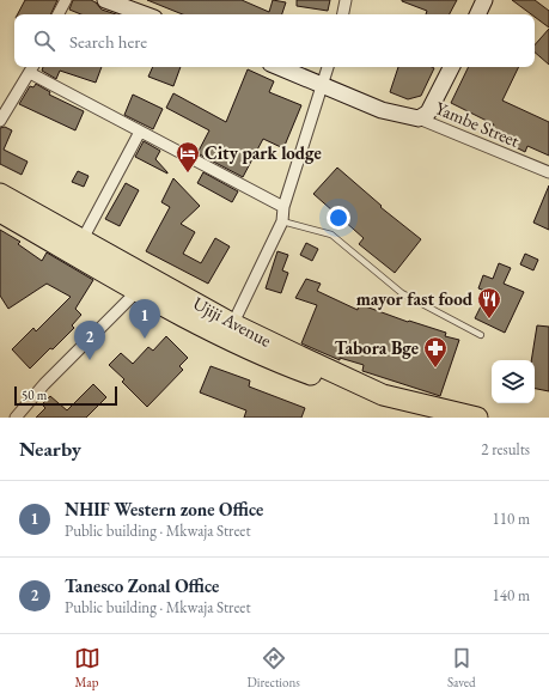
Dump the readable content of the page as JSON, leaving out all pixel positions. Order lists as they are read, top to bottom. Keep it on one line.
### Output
{"streets":{"highway":["Ujiji Avenue"],"street":["Yambe Street"]},"places":{"hotel":["City park lodge"],"restaurant":["mayor fast food"],"pharmacy":["Tabora Bge"]},"scale_bar":"50 m","page":{"search":"Search here","pins":["1","2"],"scale":"50 m","heading":["Nearby","2 results"],"list":[{"mark":"1","name":"NHIF Western zone Office","note":"Public building · Mkwaja Street","value":"110 m"},{"mark":"2","name":"Tanesco Zonal Office","note":"Public building · Mkwaja Street","value":"140 m"}],"nav":["Map","Directions","Saved"]}}
